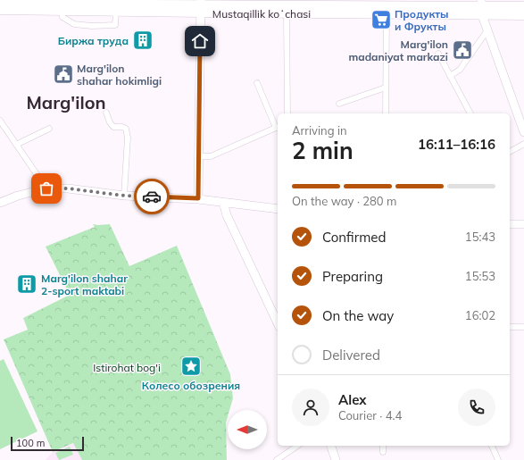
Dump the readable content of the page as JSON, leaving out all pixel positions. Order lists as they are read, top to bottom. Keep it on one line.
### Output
{"streets":{"main road":["Mustaqillik koʻchasi"]},"districts":["Marg'ilon"],"parks":["Istirohat bog'i"],"places":{"supermarket":["Продукты и Фрукты"],"building":["Биржа труда","Marg'ilon shahar 2-sport maktabi"],"public building":["Marg'ilon madaniyat markazi","Marg'ilon shahar hokimligi"],"place":["Колесо обозрения"]},"scale_bar":"100 m","north":"left","page":{"heading":["2 min","Arriving in","16:11–16:16"],"panel":["Alex","Courier · 4.4"],"bar":"On the way · 280 m","list":[["Confirmed","15:43"],["Preparing","15:53"],["On the way","16:02"],"Delivered"],"scale":"100 m"}}
